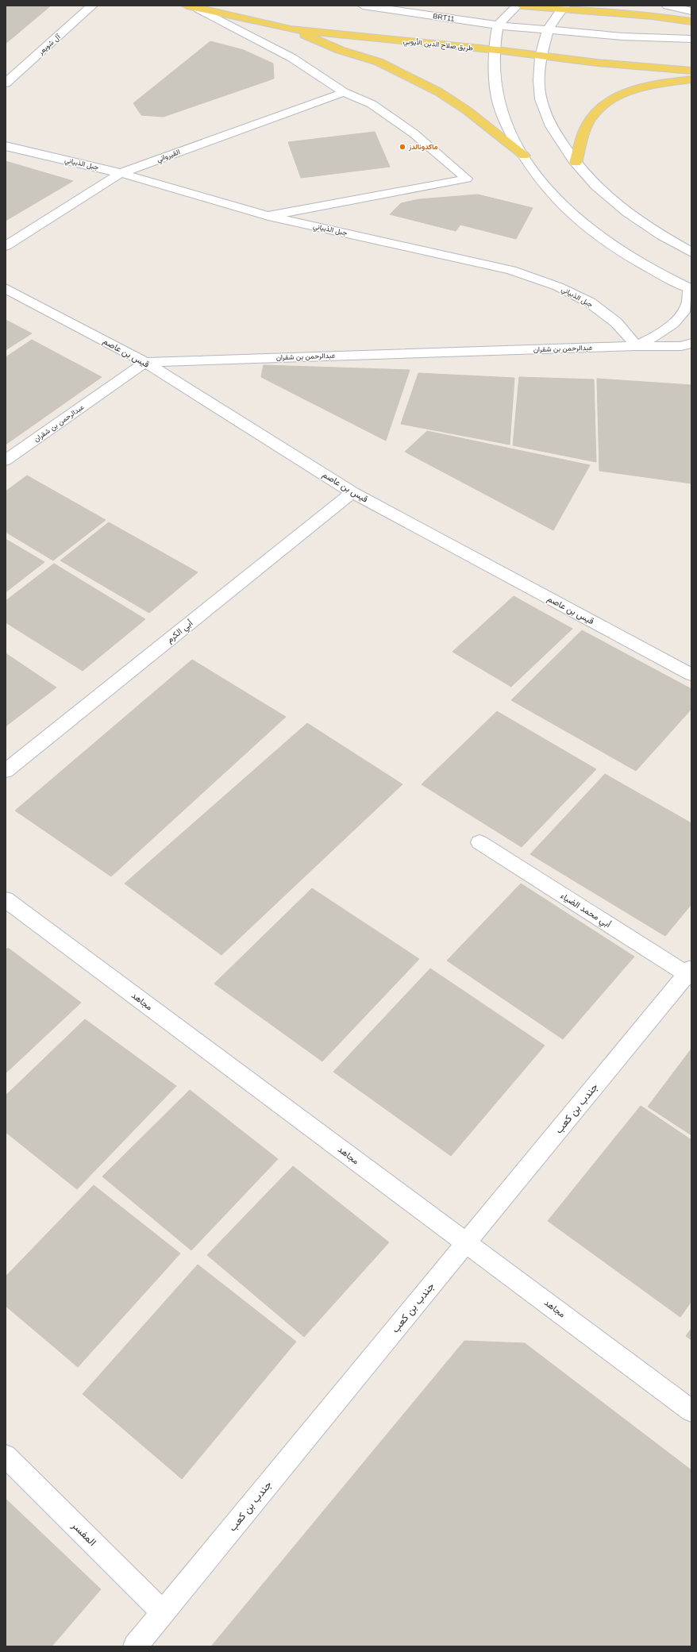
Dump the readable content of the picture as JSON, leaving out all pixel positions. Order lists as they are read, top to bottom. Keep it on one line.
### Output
{"streets":{"main road":["طريق صلاح الدين الأيوبي"],"street":["BRT11","آل شويعر","القيرواني","جبل الذبياني","عبدالرحمن بن شقران","قيس بن عاصم","أبي الكرم","أبي محمد الضياء","مجاهد","جندب بن كعب","المفسر"]},"crossings":[["القيرواني","جبل الذبياني"],["جبل الذبياني","عبدالرحمن بن شقران"],["عبدالرحمن بن شقران","قيس بن عاصم"],["قيس بن عاصم","أبي الكرم"],["أبي محمد الضياء","جندب بن كعب"],["مجاهد","جندب بن كعب"],["جندب بن كعب","المفسر"]],"places":["ماكدونالدز"]}
